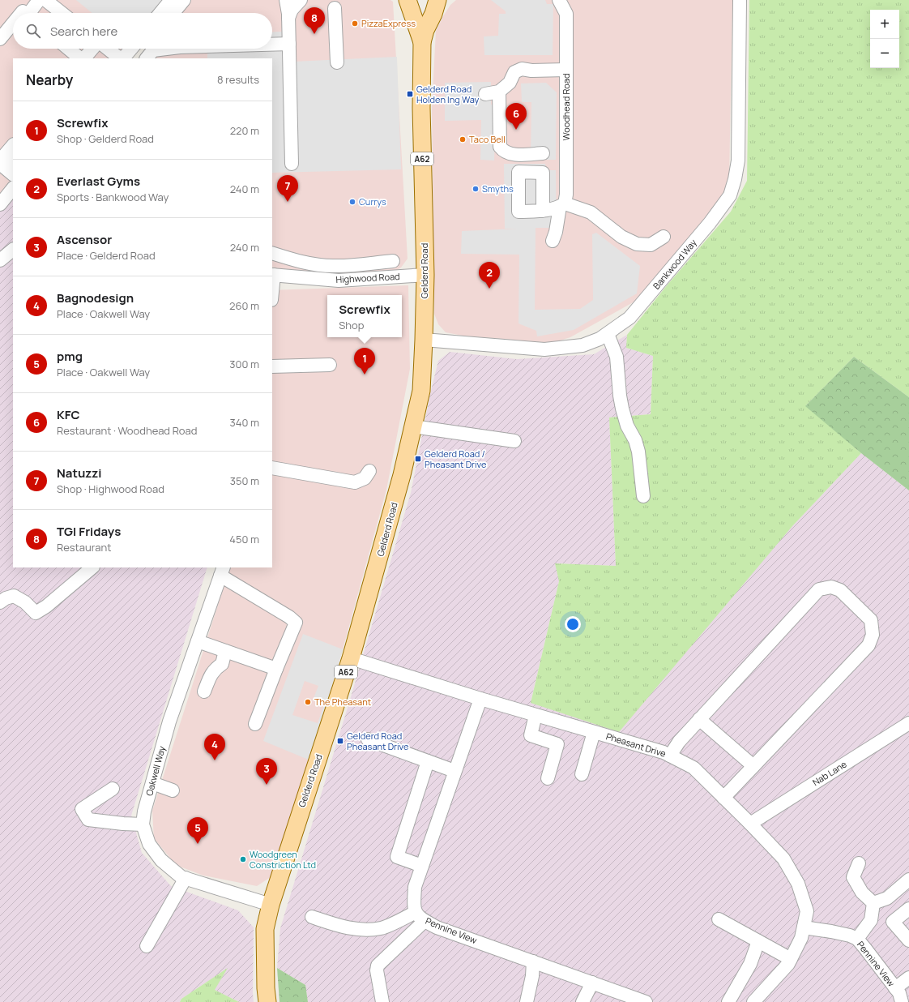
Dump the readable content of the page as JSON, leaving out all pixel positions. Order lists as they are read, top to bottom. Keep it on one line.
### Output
{"streets":{"main road":["A62","Gelderd Road"],"street":["Woodhead Road","Bankwood Way","Highwood Road","Pheasant Drive","Oakwell Way","Nab Lane","Pennine View"]},"crossings":[["Bankwood Way","Gelderd Road"],["Gelderd Road","Highwood Road"],["Gelderd Road","Pheasant Drive"],["Gelderd Road","Oakwell Way"],["Pheasant Drive","Nab Lane"],["Pheasant Drive","Pennine View"]],"places":{"other":["PizzaExpress","Taco Bell","Smyths","Currys","The Pheasant","Woodgreen Constriction Ltd"],"transit":["Gelderd Road Holden Ing Way","Gelderd Road / Pheasant Drive","Gelderd Road Pheasant Drive"]},"page":{"pins":["8","6","7","2","1","4","3","5"],"map_buttons":["+","−"],"search":"Search here","heading":["Nearby","8 results"],"list":[{"mark":"1","name":"Screwfix","note":"Shop · Gelderd Road","value":"220 m"},{"mark":"2","name":"Everlast Gyms","note":"Sports · Bankwood Way","value":"240 m"},{"mark":"3","name":"Ascensor","note":"Place · Gelderd Road","value":"240 m"},{"mark":"4","name":"Bagnodesign","note":"Place · Oakwell Way","value":"260 m"},{"mark":"5","name":"pmg","note":"Place · Oakwell Way","value":"300 m"},{"mark":"6","name":"KFC","note":"Restaurant · Woodhead Road","value":"340 m"},{"mark":"7","name":"Natuzzi","note":"Shop · Highwood Road","value":"350 m"},{"mark":"8","name":"TGI Fridays","note":"Restaurant","value":"450 m"}],"popup":["Screwfix","Shop"]}}
